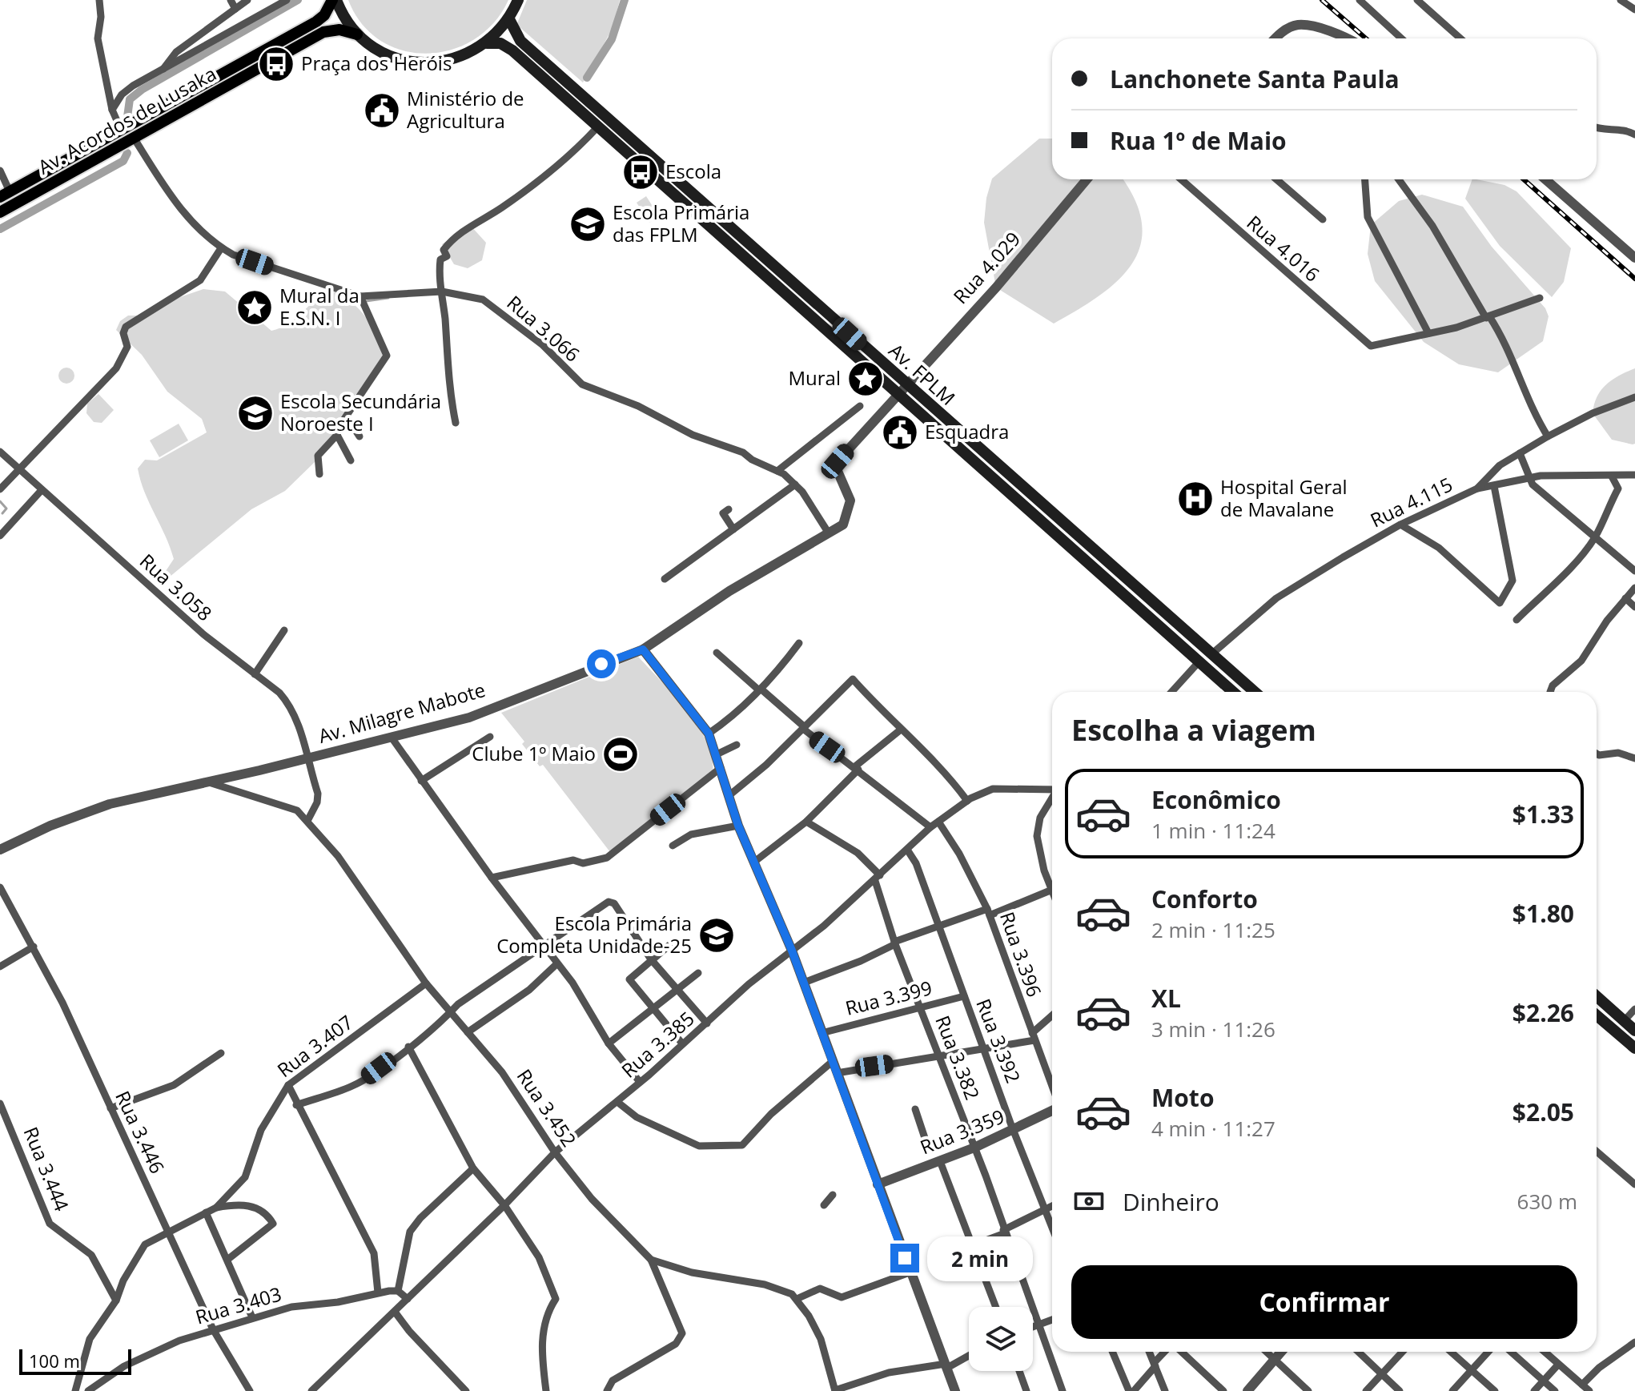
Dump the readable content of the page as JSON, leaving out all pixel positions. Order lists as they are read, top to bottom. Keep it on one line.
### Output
{"streets":{"main road":["Av. Acordos de Lusaka","Av. FPLM"],"street":["Rua 4.016","Rua 4.029","Rua 3.066","Rua 4.115","Rua 3.058","Av. Milagre Mabote","Rua 3.396","Rua 3.399","Rua 3.392","Rua 3.385","Rua 3.407","Rua 3.382","Rua 3.452","Rua 3.446","Rua 3.359","Rua 3.444","Rua 3.403"]},"crossings":[["Av. Acordos de Lusaka","Rua 3.066"],["Rua 4.029","Av. FPLM"],["Rua 4.029","Av. Milagre Mabote"],["Rua 3.066","Av. Milagre Mabote"],["Av. FPLM","Rua 4.115"],["Av. FPLM","Av. Milagre Mabote"],["Rua 3.058","Av. Milagre Mabote"],["Av. Milagre Mabote","Rua 3.452"],["Rua 3.396","Rua 3.385"],["Rua 3.399","Rua 3.392"],["Rua 3.399","Rua 3.382"],["Rua 3.392","Rua 3.385"],["Rua 3.392","Rua 3.359"],["Rua 3.385","Rua 3.382"],["Rua 3.385","Rua 3.452"],["Rua 3.407","Rua 3.452"],["Rua 3.407","Rua 3.446"],["Rua 3.407","Rua 3.444"],["Rua 3.382","Rua 3.359"],["Rua 3.446","Rua 3.403"]],"places":{"bus stop":["Praça dos Heróis","Escola"],"public building":["Ministério de Agricultura","Esquadra"],"school or university":["Escola Primária das FPLM","Escola Secundária Noroeste I","Escola Primária Completa Unidade-25"],"place":["Mural da E.S.N. I","Mural"],"hospital":["Hospital Geral de Mavalane"],"sports":["Clube 1º Maio"]},"scale_bar":"100 m","page":{"banner":["Lanchonete Santa Paula","Rua 1º de Maio"],"heading":"Escolha a viagem","list":[{"name":"Econômico","note":"1 min · 11:24","value":"$1.33"},{"name":"Conforto","note":"2 min · 11:25","value":"$1.80"},{"name":"XL","note":"3 min · 11:26","value":"$2.26"},{"name":"Moto","note":"4 min · 11:27","value":"$2.05"}],"pay":["Dinheiro","630 m"],"bubble":"2 min","buttons":"Confirmar","scale":"100 m"}}
